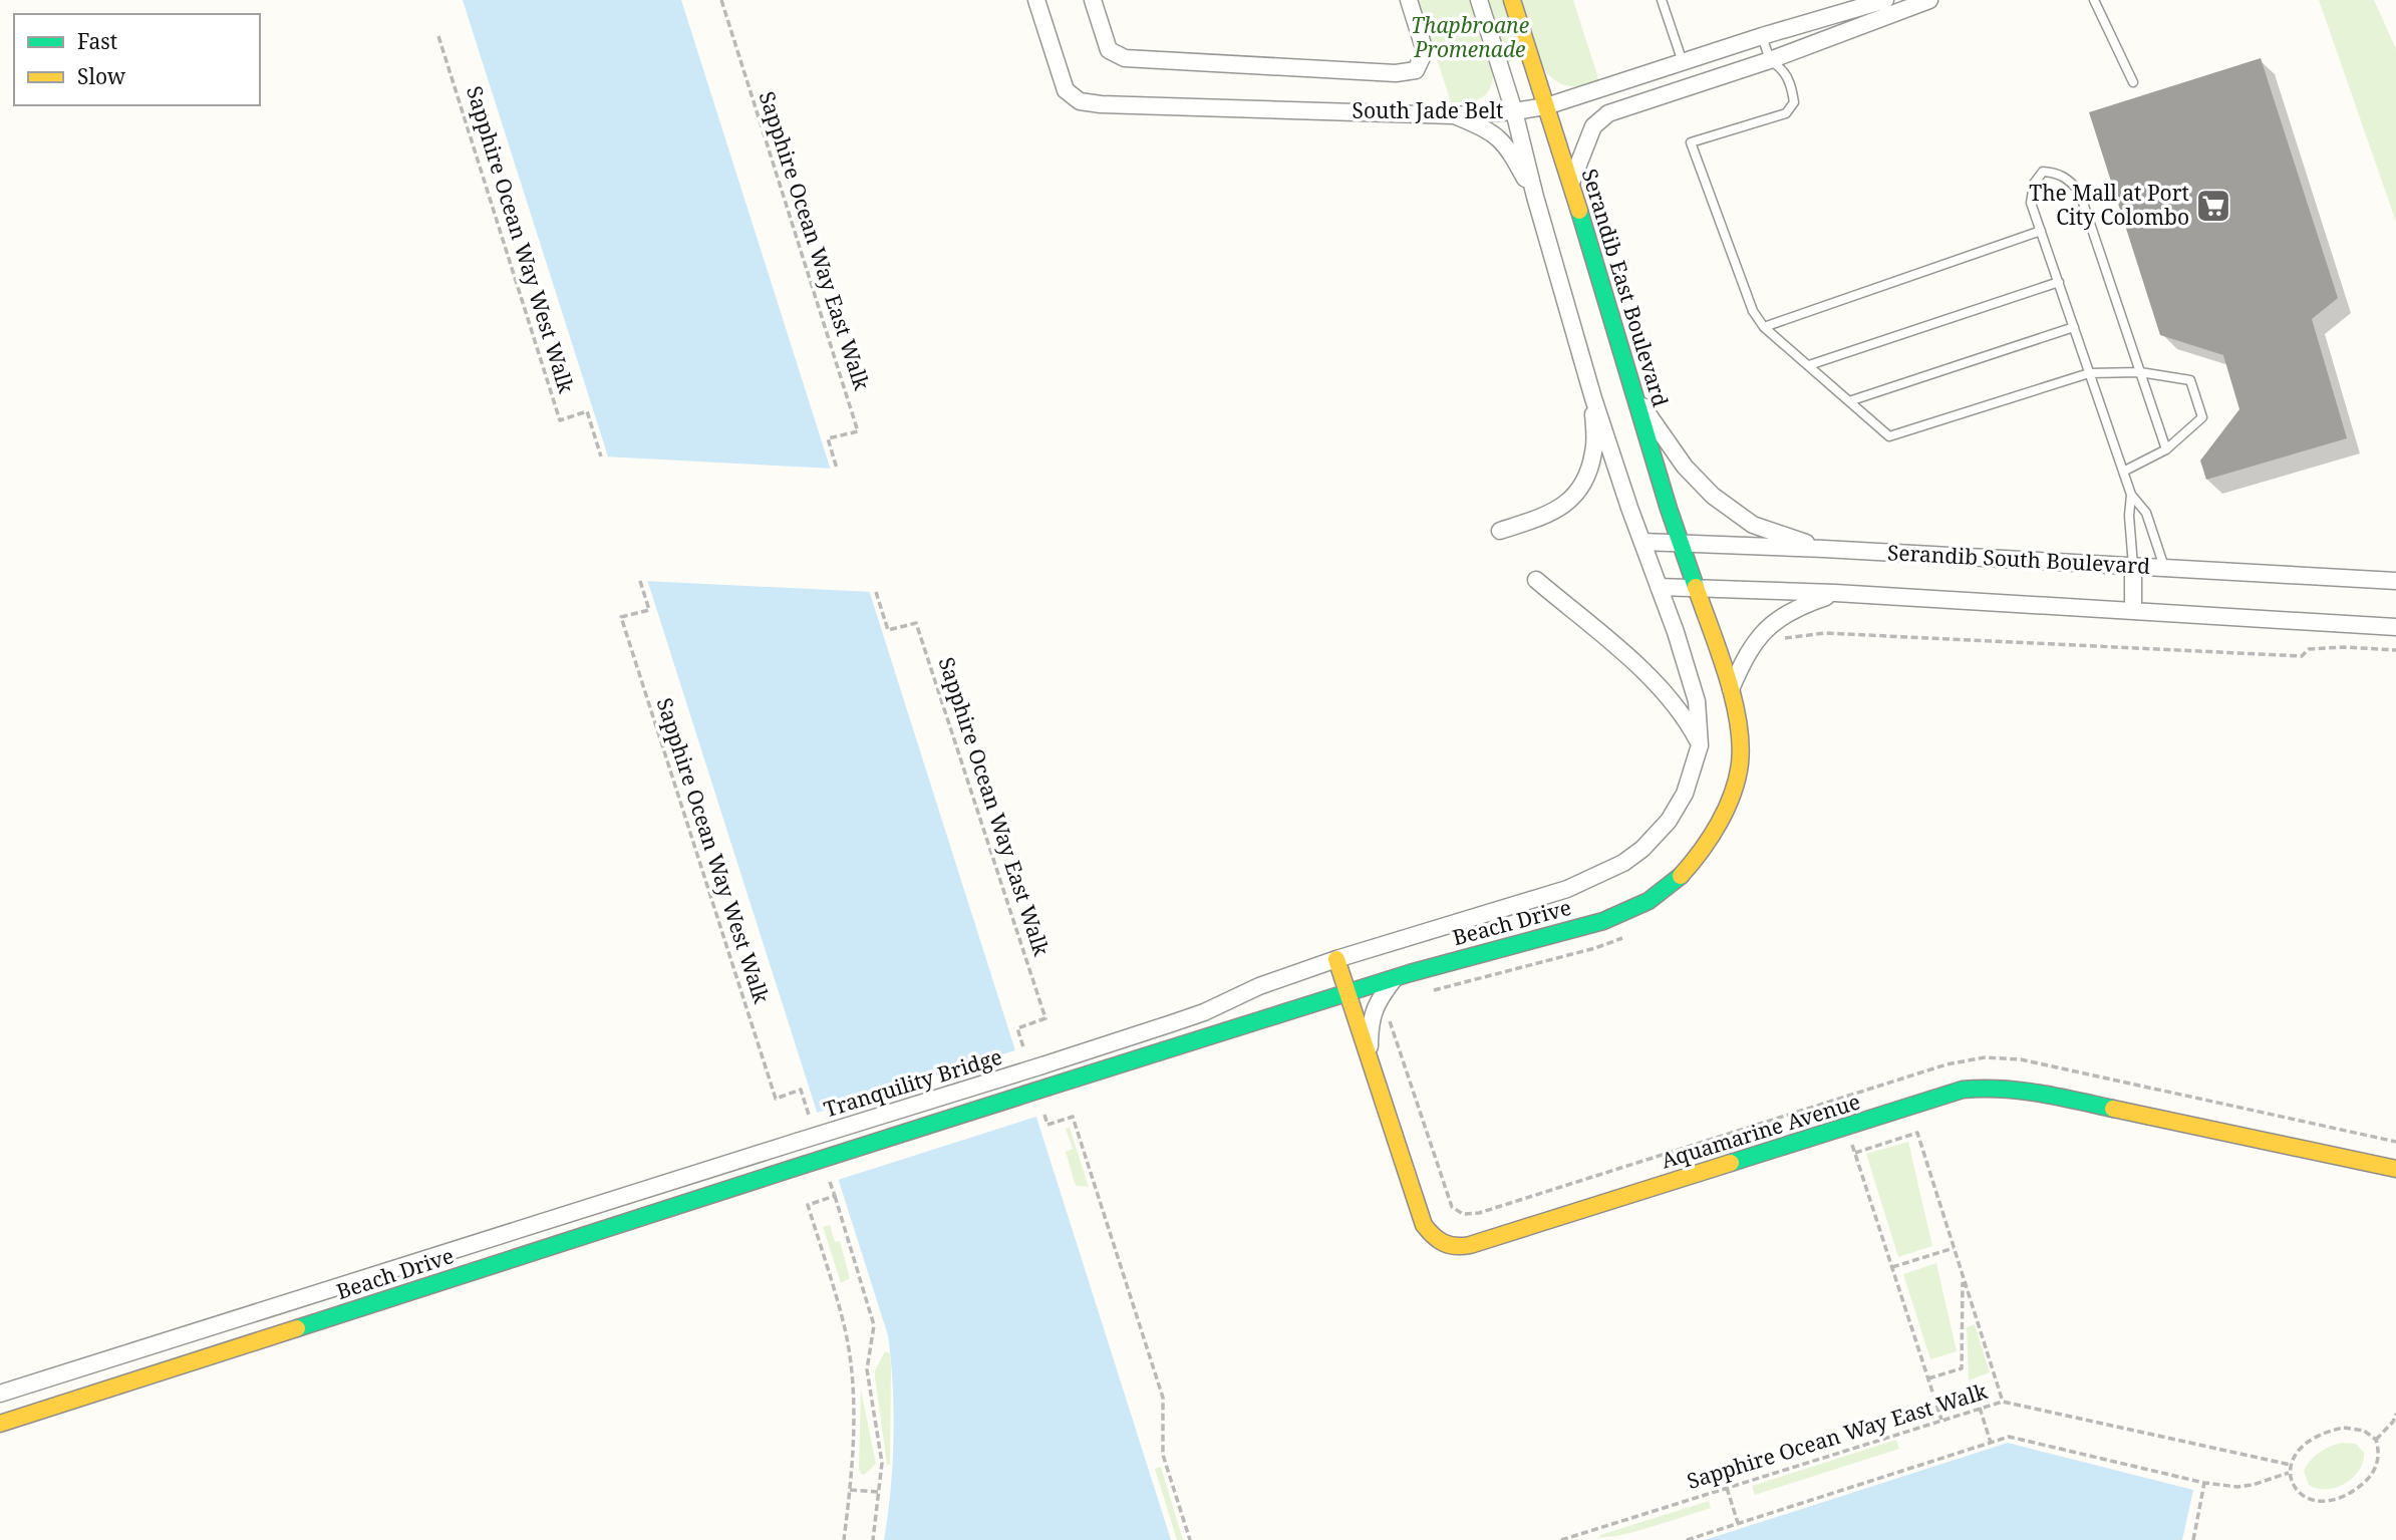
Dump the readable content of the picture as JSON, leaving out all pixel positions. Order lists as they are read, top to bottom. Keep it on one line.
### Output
{"streets":{"street":["South Jade Belt","Serandib East Boulevard","Serandib South Boulevard","Beach Drive","Tranquility Bridge","Aquamarine Avenue"],"path":["Sapphire Ocean Way West Walk","Sapphire Ocean Way East Walk"]},"crossings":[["South Jade Belt","Serandib East Boulevard"],["Serandib East Boulevard","Serandib South Boulevard"],["Serandib East Boulevard","Beach Drive"],["Serandib South Boulevard","Beach Drive"],["Beach Drive","Tranquility Bridge"],["Beach Drive","Aquamarine Avenue"]],"parks":["Thapbroane Promenade"],"places":{"supermarket":["The Mall at Port City Colombo"]},"legend":["Fast","Slow"]}
